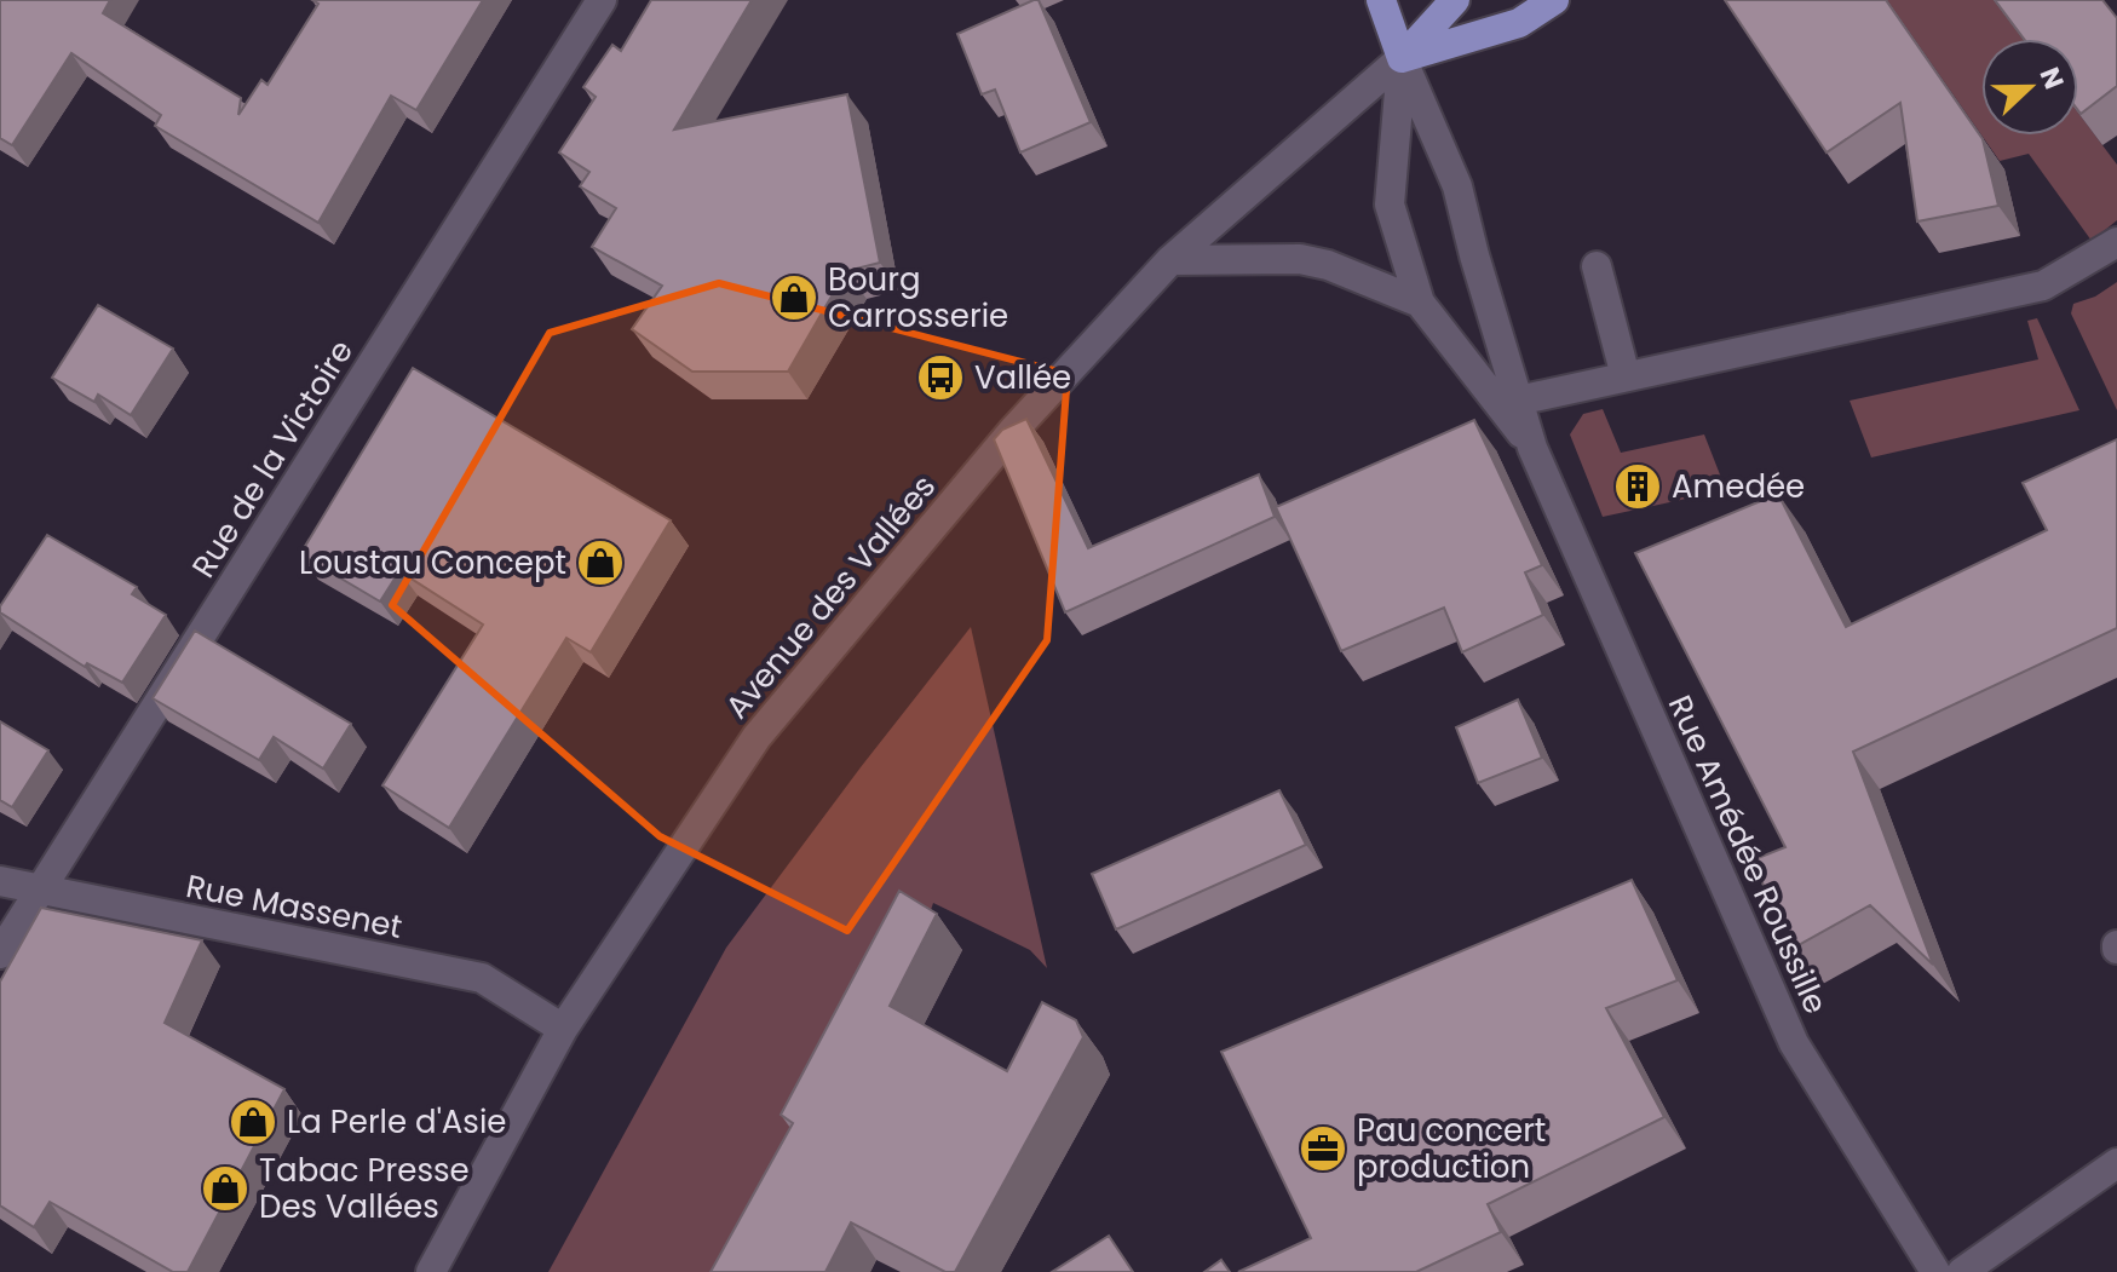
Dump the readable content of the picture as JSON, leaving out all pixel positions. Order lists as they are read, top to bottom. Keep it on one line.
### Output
{"streets":{"main road":["Avenue des Vallées"],"street":["Rue de la Victoire","Rue Amédée Roussille","Rue Massenet"]},"crossings":[["Rue de la Victoire","Rue Massenet"],["Avenue des Vallées","Rue Amédée Roussille"],["Avenue des Vallées","Rue Massenet"]],"places":{"shop":["Bourg Carrosserie","Loustau Concept","La Perle d'Asie","Tabac Presse Des Vallées"],"bus stop":["Vallée"],"building":["Amedée"],"office":["Pau concert production"]},"north":"right"}
